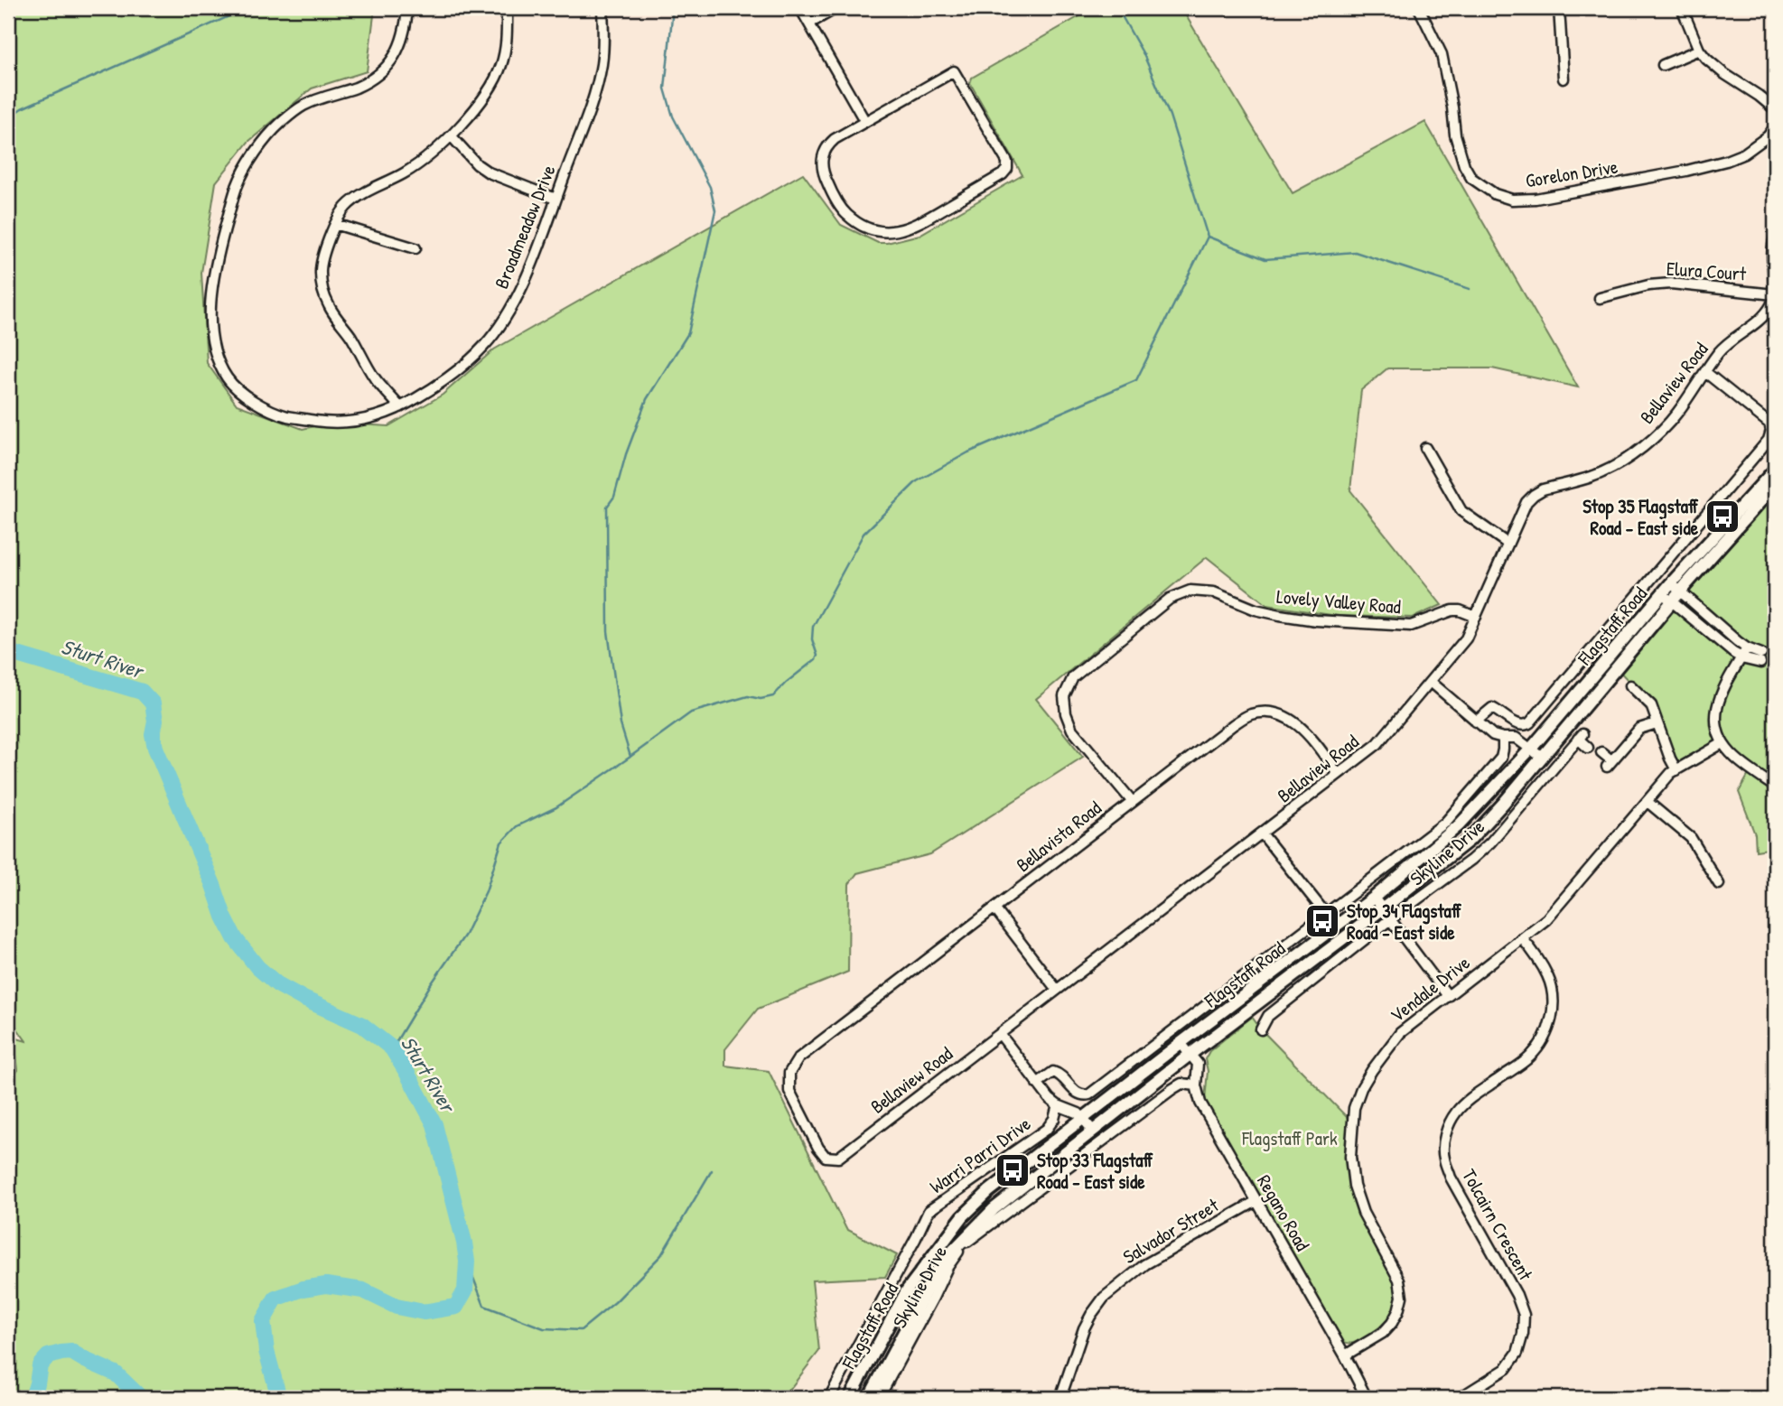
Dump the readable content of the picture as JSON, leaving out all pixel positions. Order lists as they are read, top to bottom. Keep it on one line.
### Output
{"streets":{"main road":["Flagstaff Road"],"street":["Gorelon Drive","Broadmeadow Drive","Elura Court","Bellaview Road","Lovely Valley Road","Bellavista Road","Skyline Drive","Vendale Drive","Warri Parri Drive","Regano Road","Tolcairn Crescent","Salvador Street"]},"crossings":[["Elura Court","Bellaview Road"],["Bellaview Road","Lovely Valley Road"],["Bellaview Road","Bellavista Road"],["Lovely Valley Road","Bellavista Road"],["Flagstaff Road","Regano Road"],["Skyline Drive","Regano Road"],["Vendale Drive","Regano Road"],["Vendale Drive","Tolcairn Crescent"],["Regano Road","Salvador Street"]],"water":["Sturt River"],"parks":["Flagstaff Park"],"places":{"bus stop":["Stop 35 Flagstaff Road - East side","Stop 34 Flagstaff Road - East side","Stop 33 Flagstaff Road - East side"]}}
